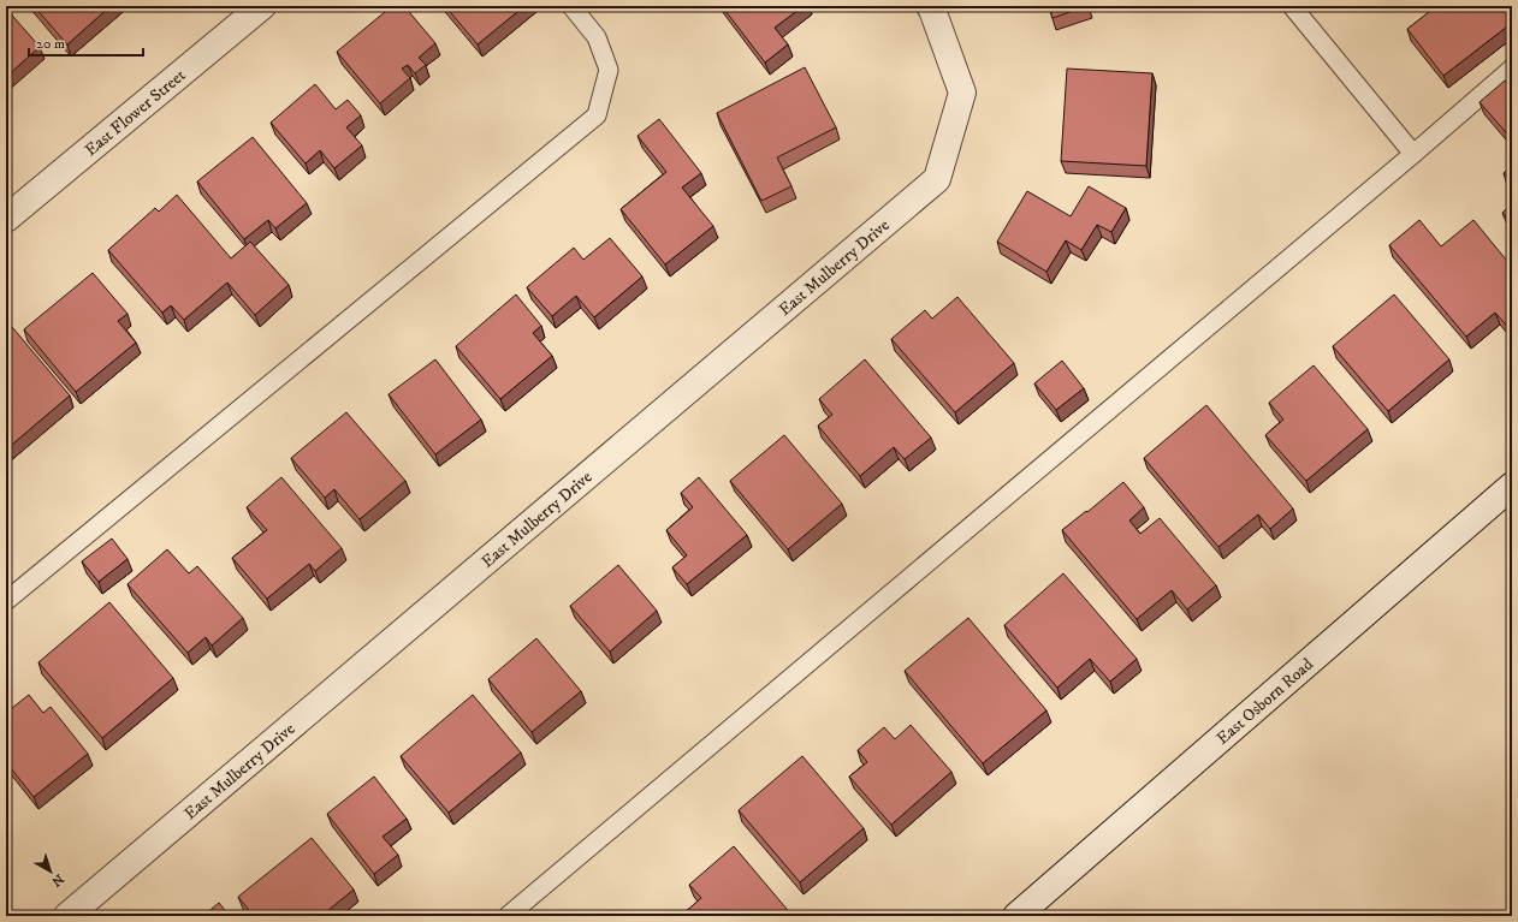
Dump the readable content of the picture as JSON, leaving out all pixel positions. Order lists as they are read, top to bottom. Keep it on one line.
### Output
{"streets":{"street":["East Flower Street","East Mulberry Drive","East Osborn Road"]},"scale_bar":"20 m","north":"bottom right"}
